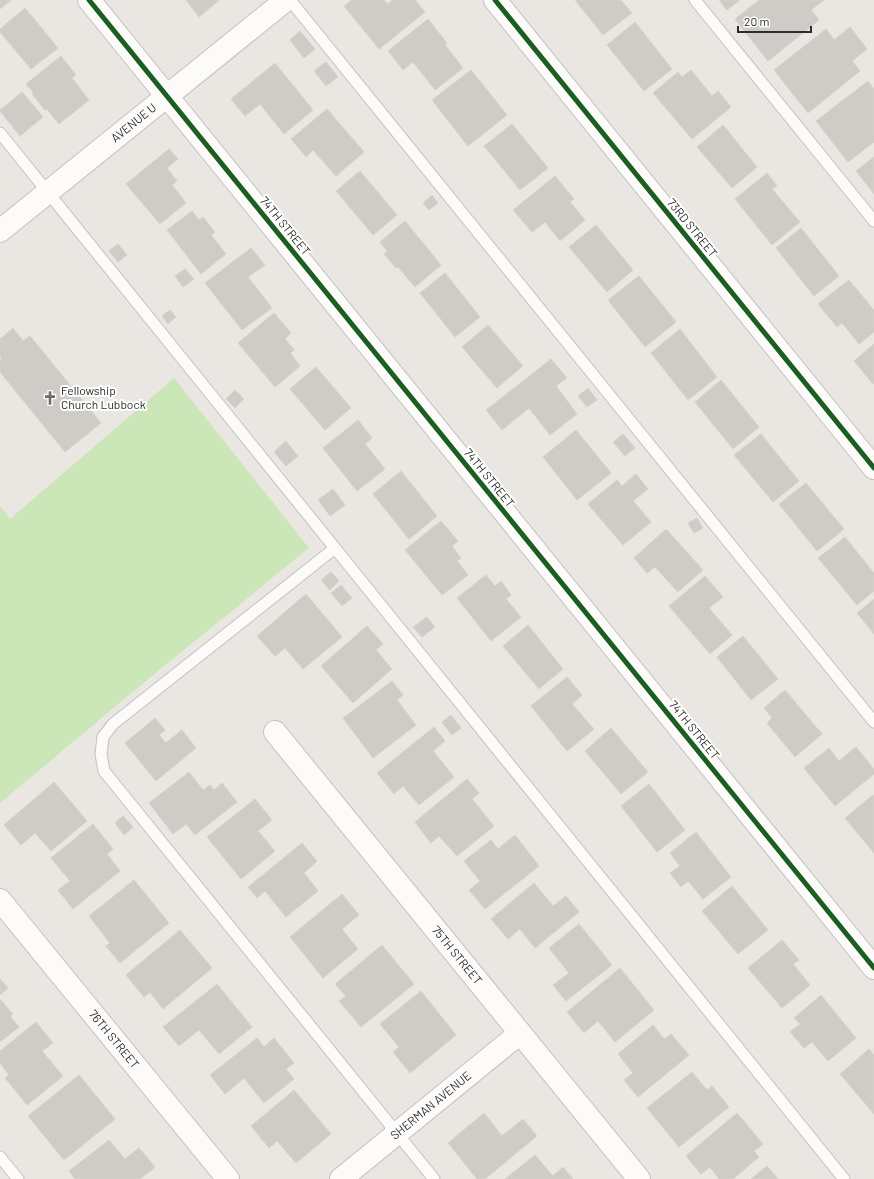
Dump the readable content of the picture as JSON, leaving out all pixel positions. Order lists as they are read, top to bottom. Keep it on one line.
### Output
{"streets":{"street":["AVENUE U","74TH STREET","73RD STREET","75TH STREET","76TH STREET","SHERMAN AVENUE"]},"crossings":[["AVENUE U","74TH STREET"],["75TH STREET","SHERMAN AVENUE"]],"places":{"church":["Fellowship Church Lubbock"]},"scale_bar":"20 m"}
